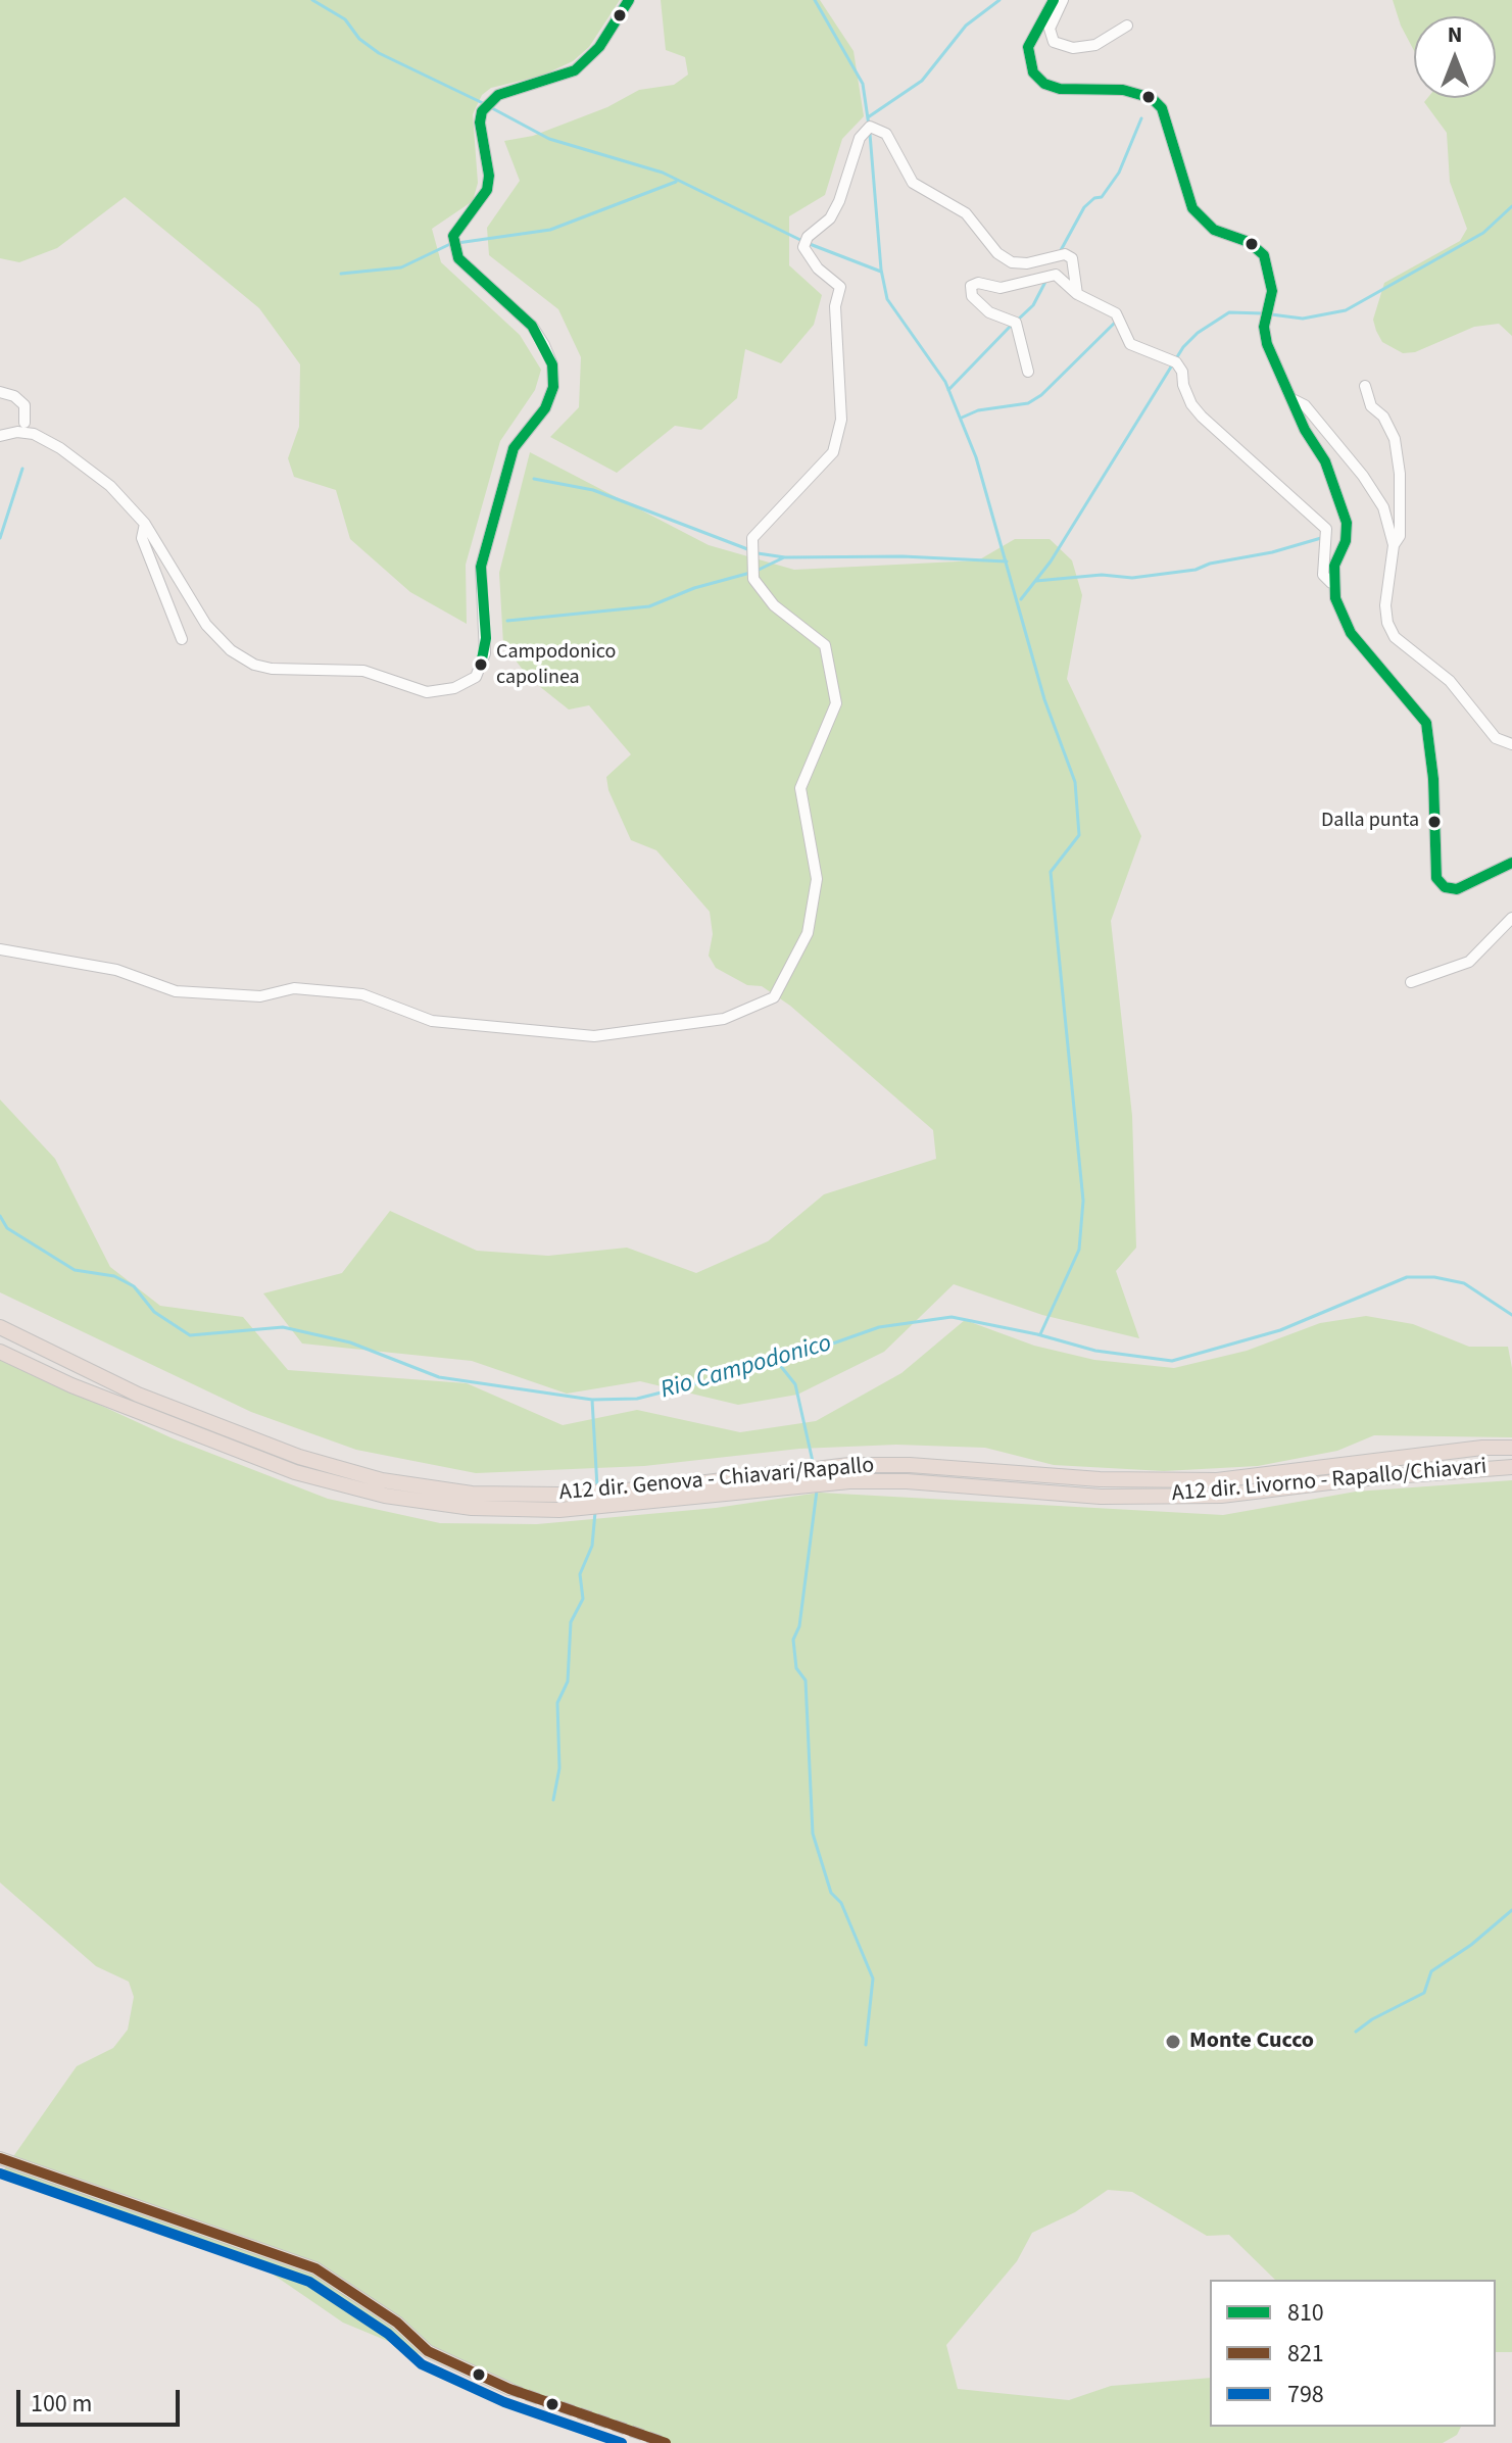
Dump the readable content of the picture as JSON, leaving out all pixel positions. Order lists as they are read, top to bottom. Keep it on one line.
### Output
{"streets":{"highway":["A12 dir. Genova - Chiavari/Rapallo","A12 dir. Livorno - Rapallo/Chiavari"]},"crossings":[["A12 dir. Genova - Chiavari/Rapallo","A12 dir. Livorno - Rapallo/Chiavari"]],"water":["Rio Campodonico"],"places":["Campodonico capolinea","Dalla punta","Monte Cucco"],"lines":["transit line 810","transit line 821","transit line 798"],"legend":["810","821","798"],"scale_bar":"100 m","north":"top"}
